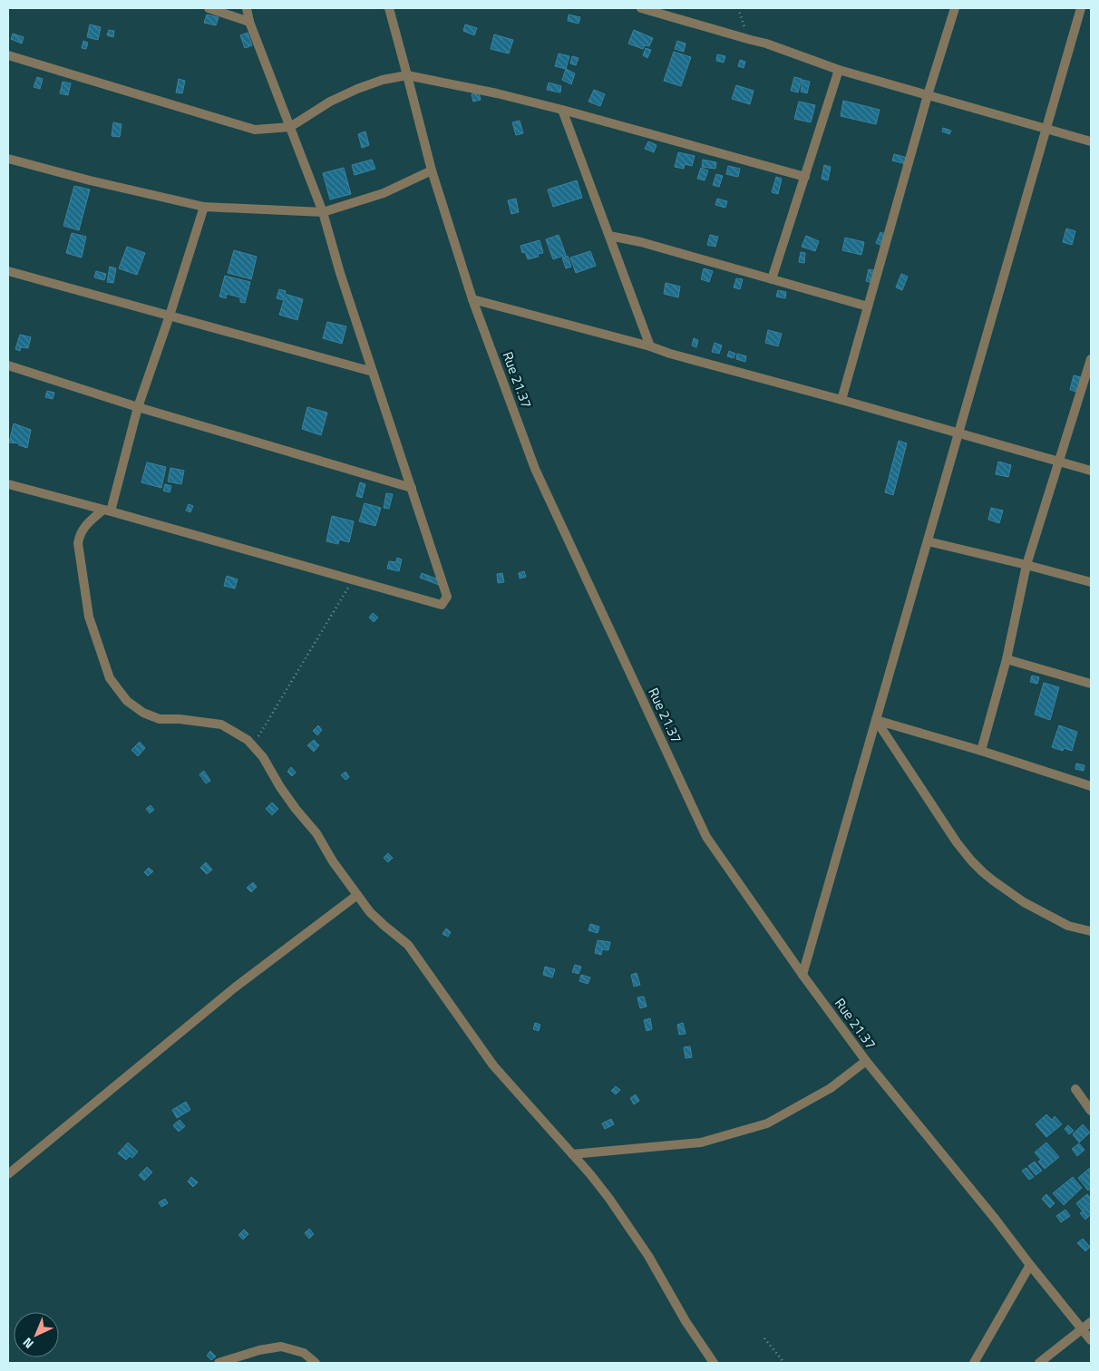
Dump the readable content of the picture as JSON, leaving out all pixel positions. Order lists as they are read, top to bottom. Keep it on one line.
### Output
{"streets":{"street":["Rue 21.37"]},"north":"bottom left"}
